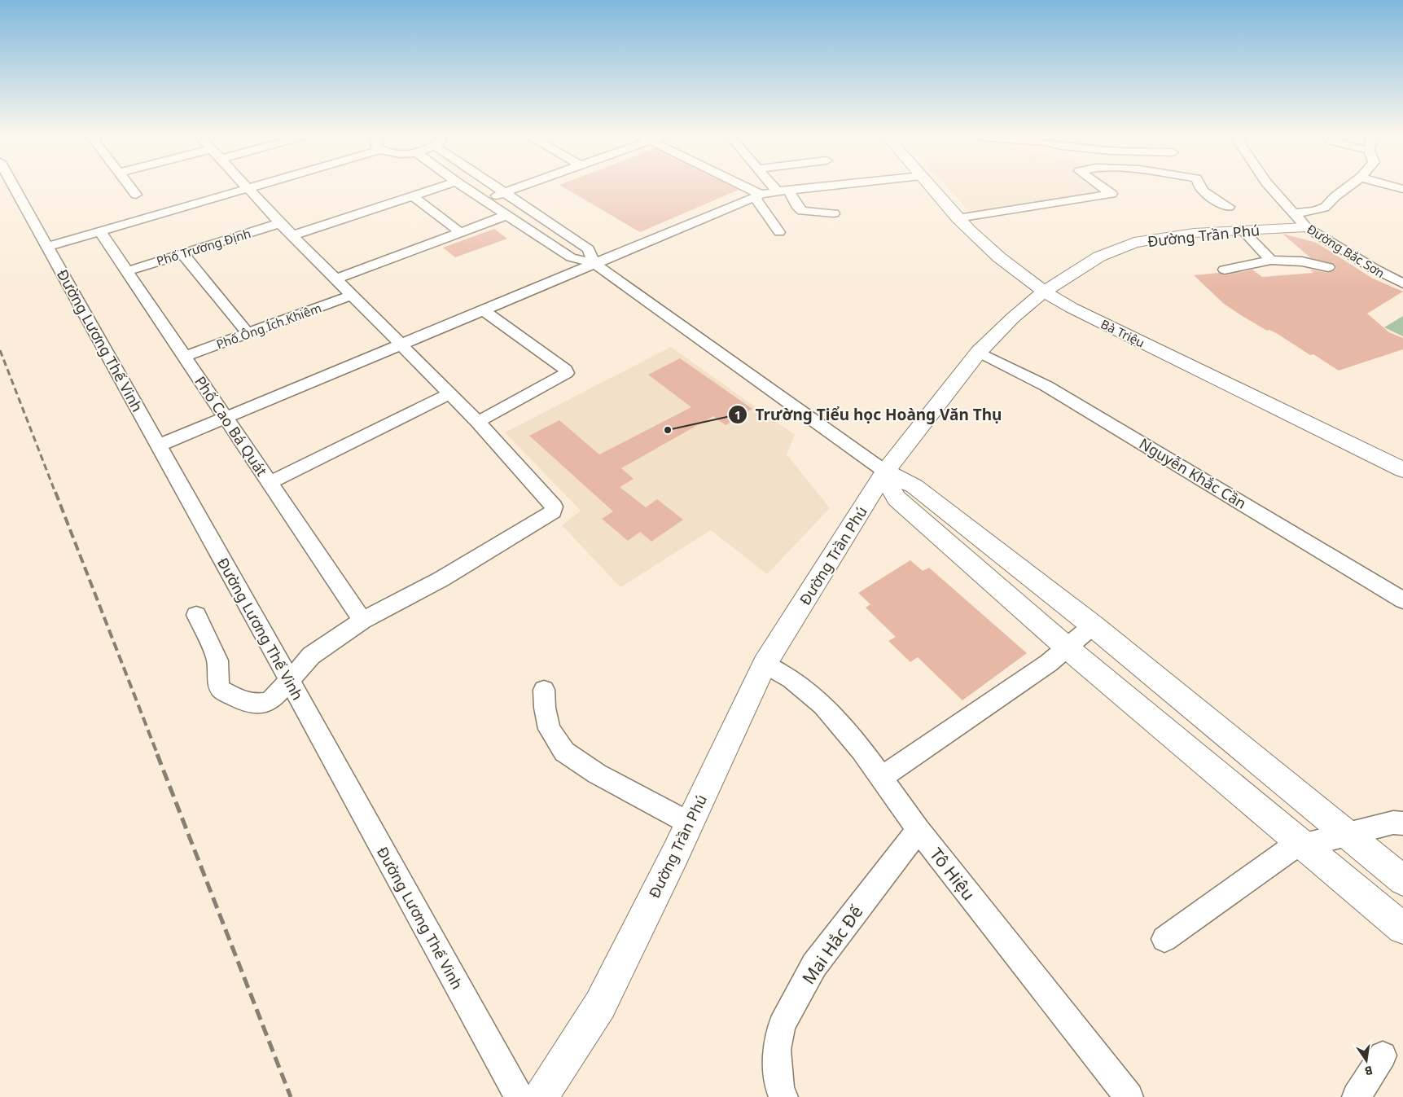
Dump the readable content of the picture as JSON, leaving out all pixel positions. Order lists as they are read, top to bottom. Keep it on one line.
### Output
{"streets":{"main road":["Đường Trần Phú","Bà Triệu"],"street":["Phố Trương Định","Đường Bắc Sơn","Phố Ông Ích Khiêm","Đường Lương Thế Vinh","Phố Cao Bá Quát","Nguyễn Khắc Cần","Tô Hiệu","Mai Hắc Đế"]},"crossings":[["Đường Trần Phú","Đường Bắc Sơn"],["Đường Trần Phú","Bà Triệu"],["Đường Trần Phú","Nguyễn Khắc Cần"],["Đường Trần Phú","Tô Hiệu"],["Phố Trương Định","Phố Cao Bá Quát"],["Phố Ông Ích Khiêm","Phố Cao Bá Quát"],["Tô Hiệu","Mai Hắc Đế"]],"places":["Trường Tiểu học Hoàng Văn Thụ"],"north":"bottom"}
